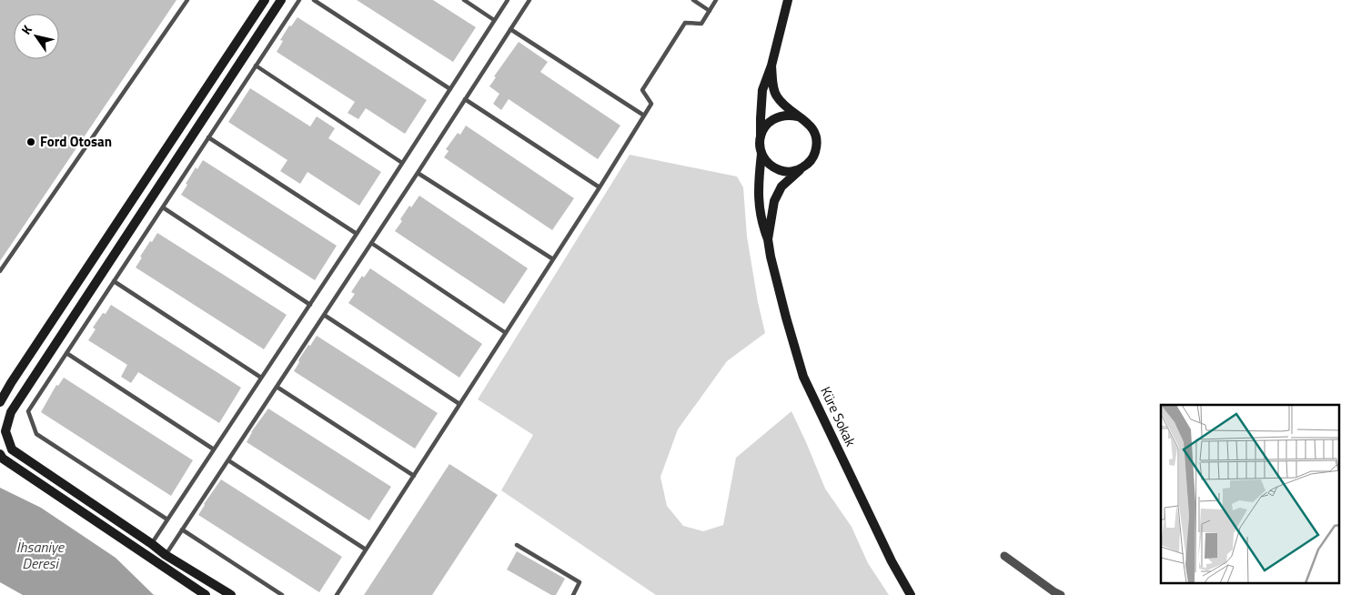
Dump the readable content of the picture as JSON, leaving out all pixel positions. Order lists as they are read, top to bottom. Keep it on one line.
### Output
{"streets":{"main road":["Küre Sokak"]},"water":["İhsaniye Deresi"],"places":["Ford Otosan"],"north":"top left"}
